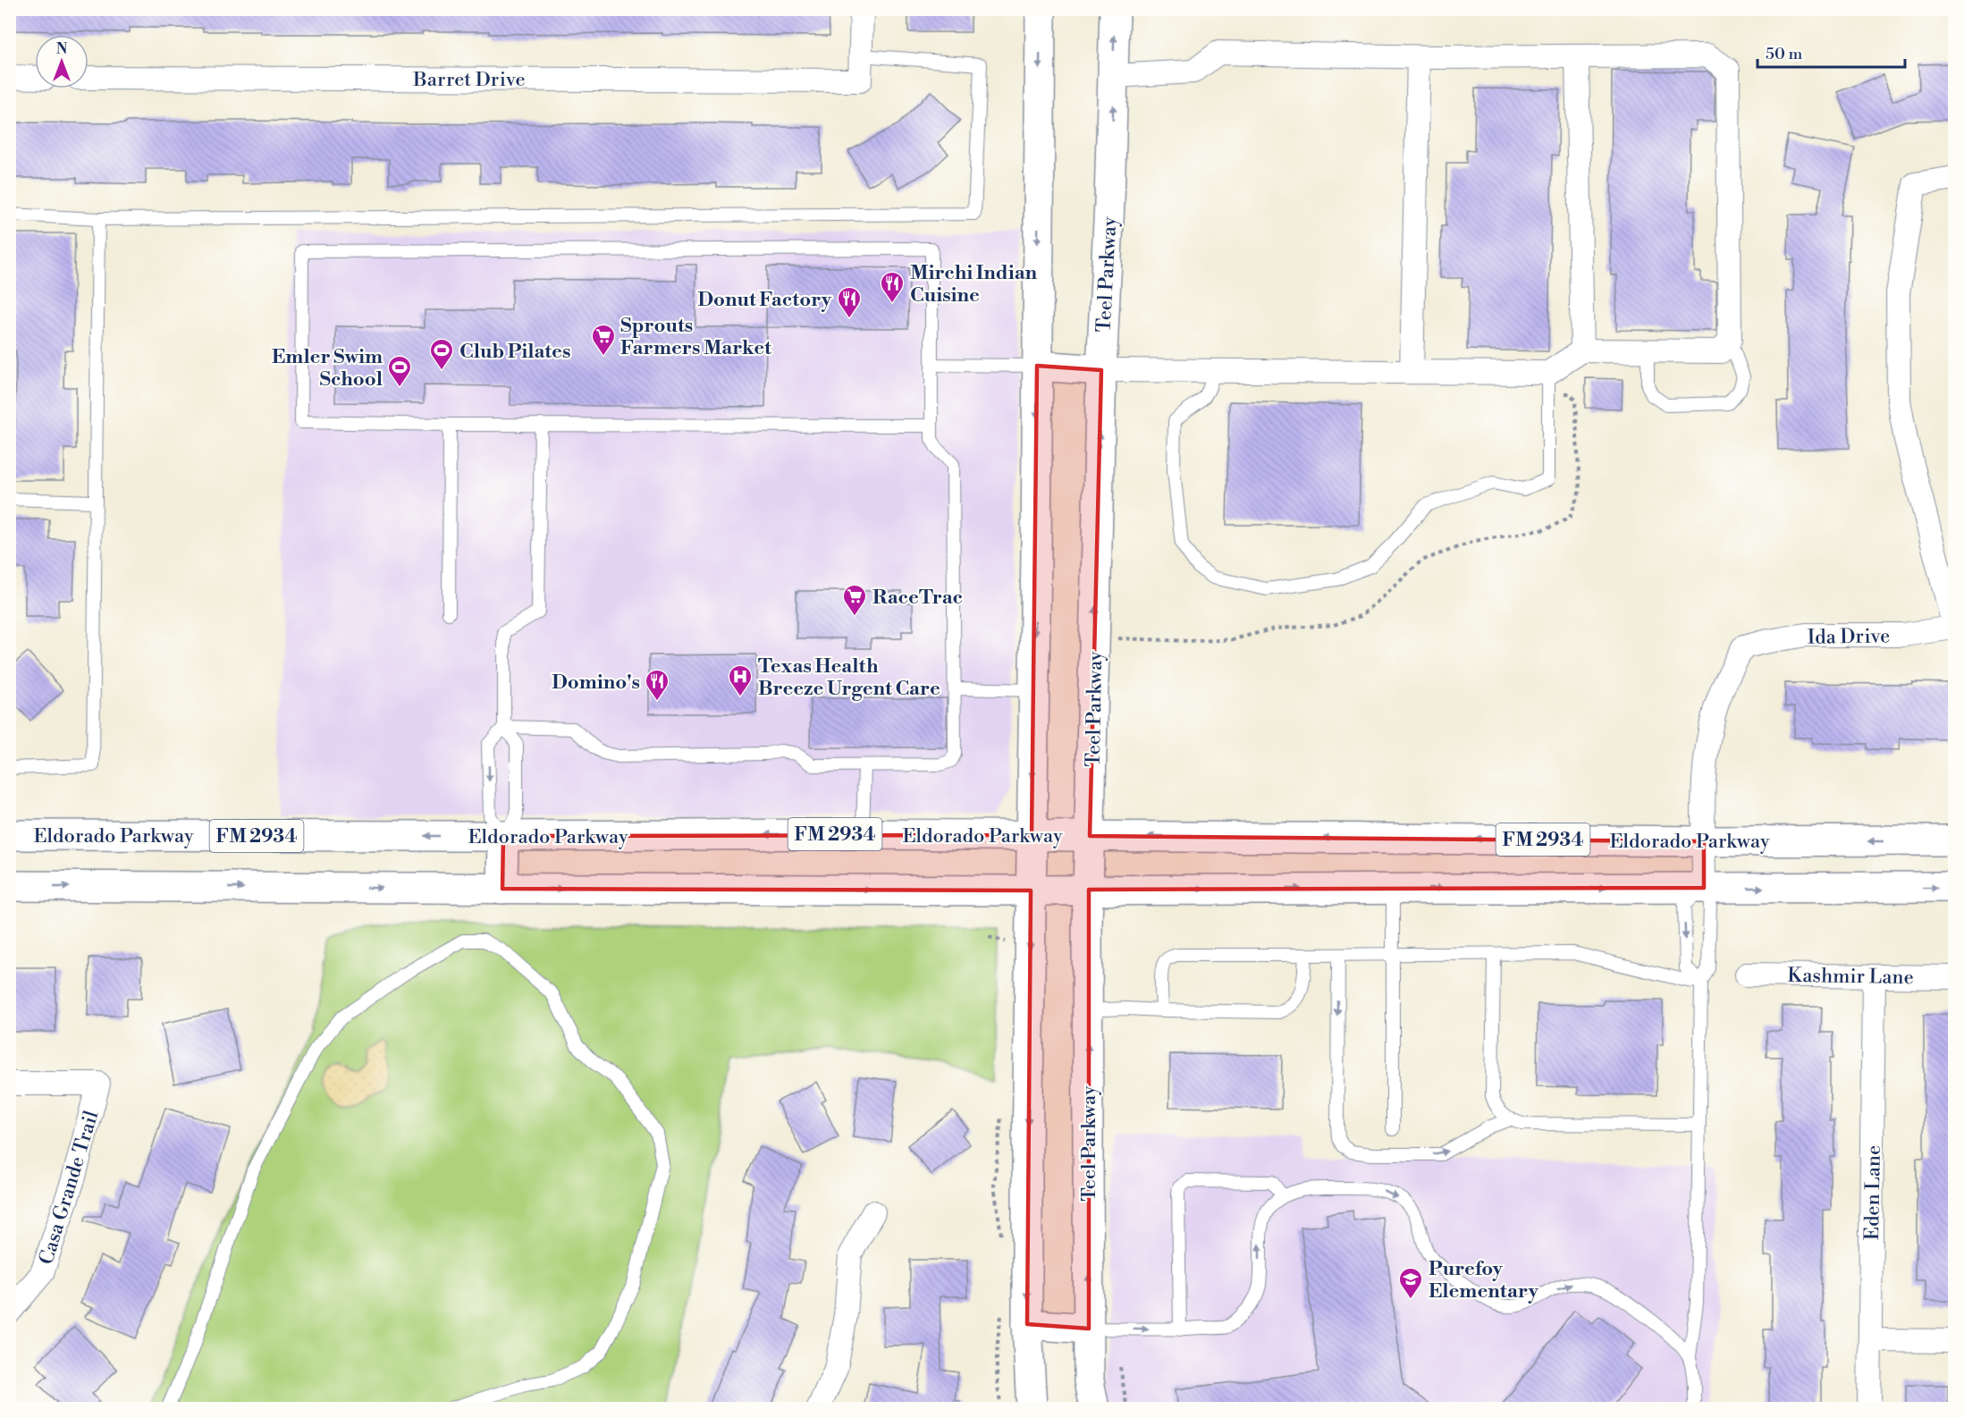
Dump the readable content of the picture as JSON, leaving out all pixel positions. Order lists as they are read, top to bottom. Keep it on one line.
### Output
{"streets":{"main road":["Teel Parkway","FM 2934","Eldorado Parkway"],"street":["Barret Drive","Ida Drive","Kashmir Lane","Casa Grande Trail","Eden Lane"]},"crossings":[["Teel Parkway","Eldorado Parkway"],["Ida Drive","Eldorado Parkway"],["Kashmir Lane","Eden Lane"]],"places":{"restaurant":["Mirchi Indian Cuisine","Donut Factory","Domino's"],"supermarket":["Sprouts Farmers Market","RaceTrac"],"sports":["Club Pilates","Emler Swim School"],"hospital":["Texas Health Breeze Urgent Care"],"school or university":["Purefoy Elementary"]},"scale_bar":"50 m","north":"top"}
